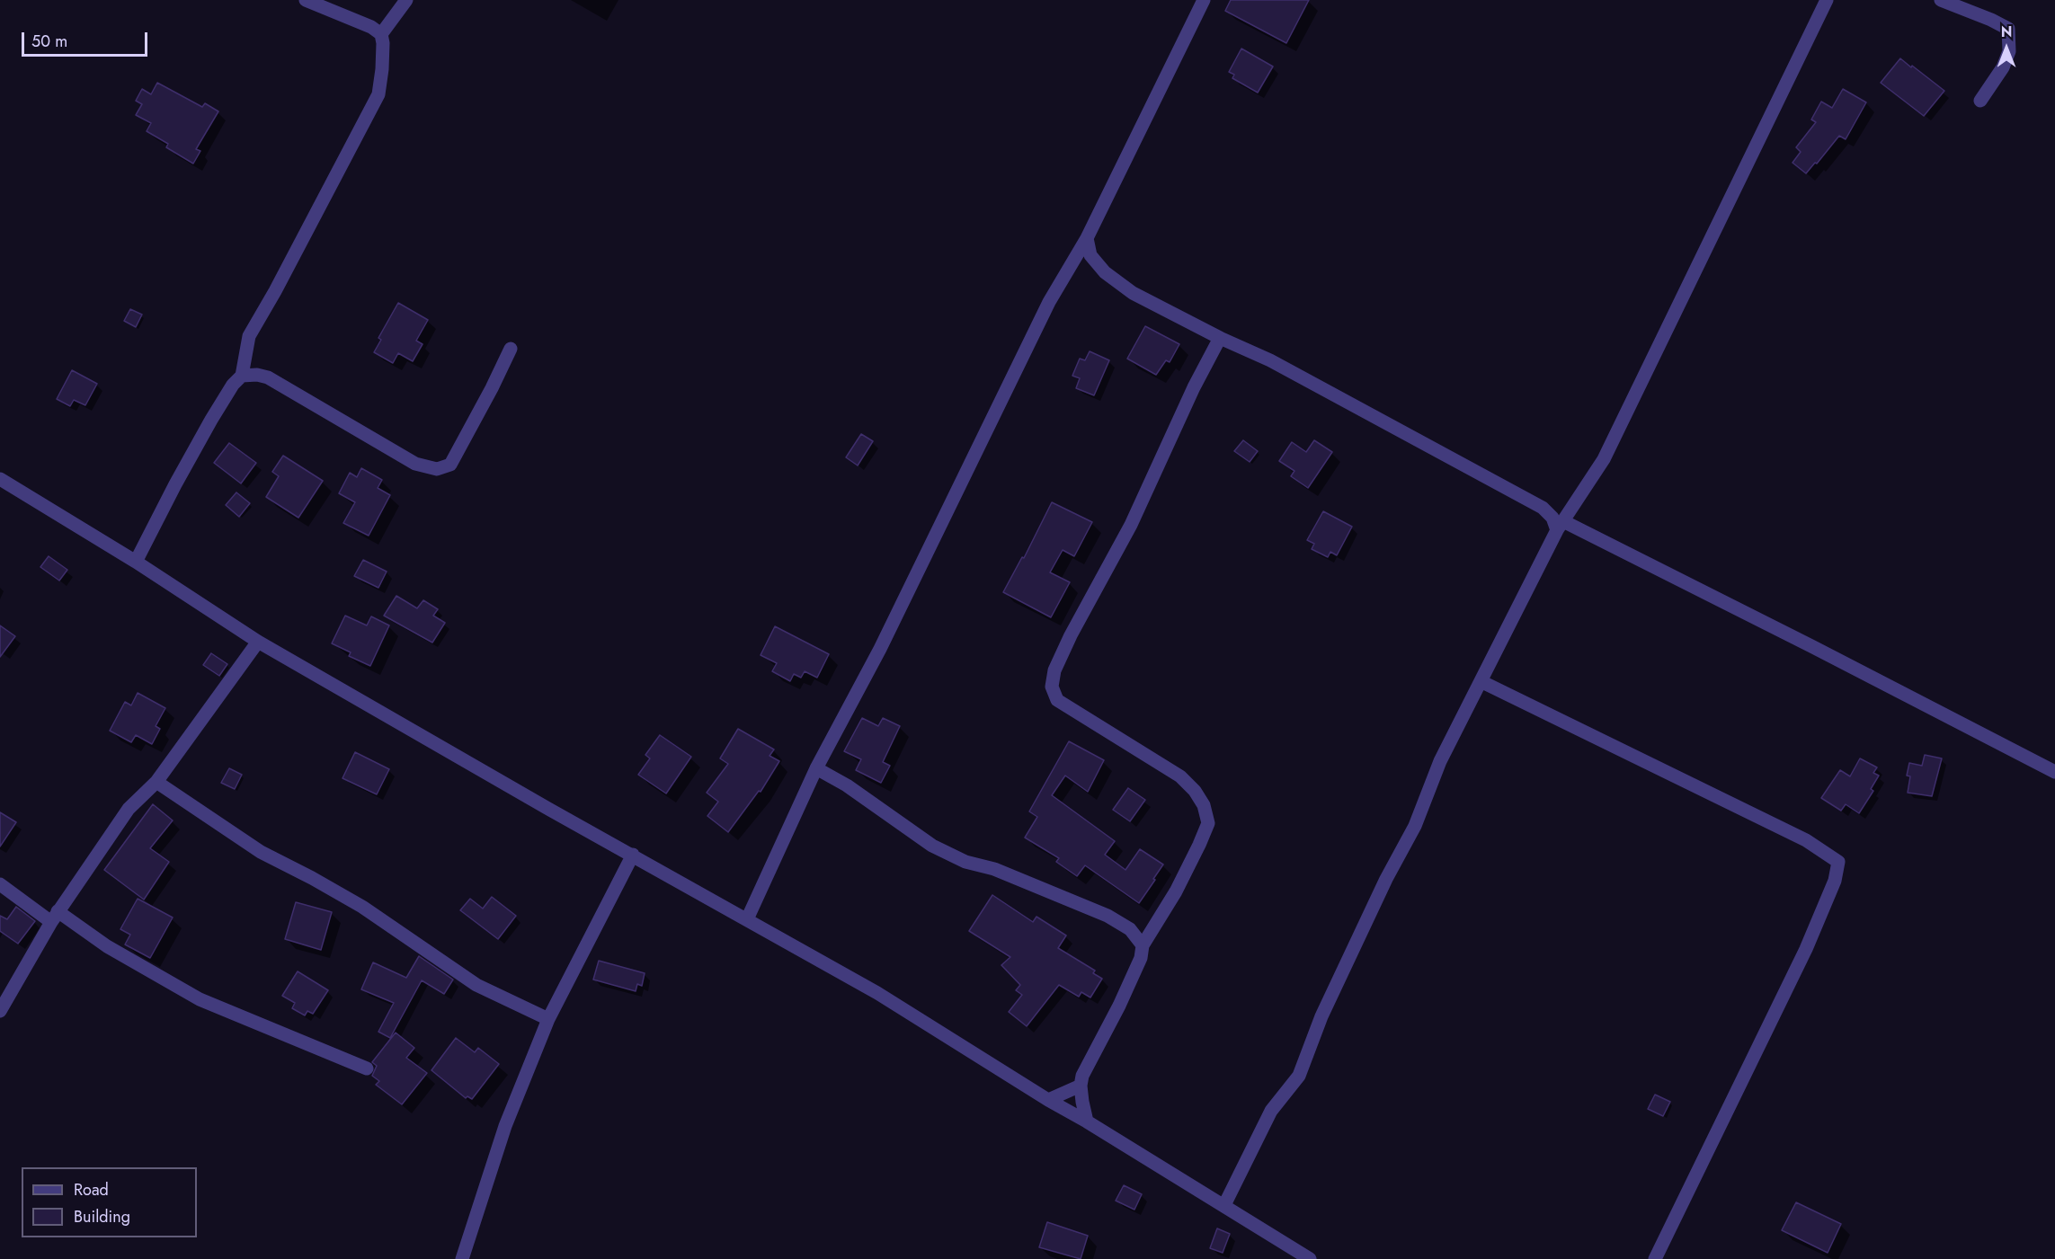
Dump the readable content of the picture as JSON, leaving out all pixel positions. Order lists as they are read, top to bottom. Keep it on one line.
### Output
{"legend":["Road","Building"],"scale_bar":"50 m","north":"top"}
